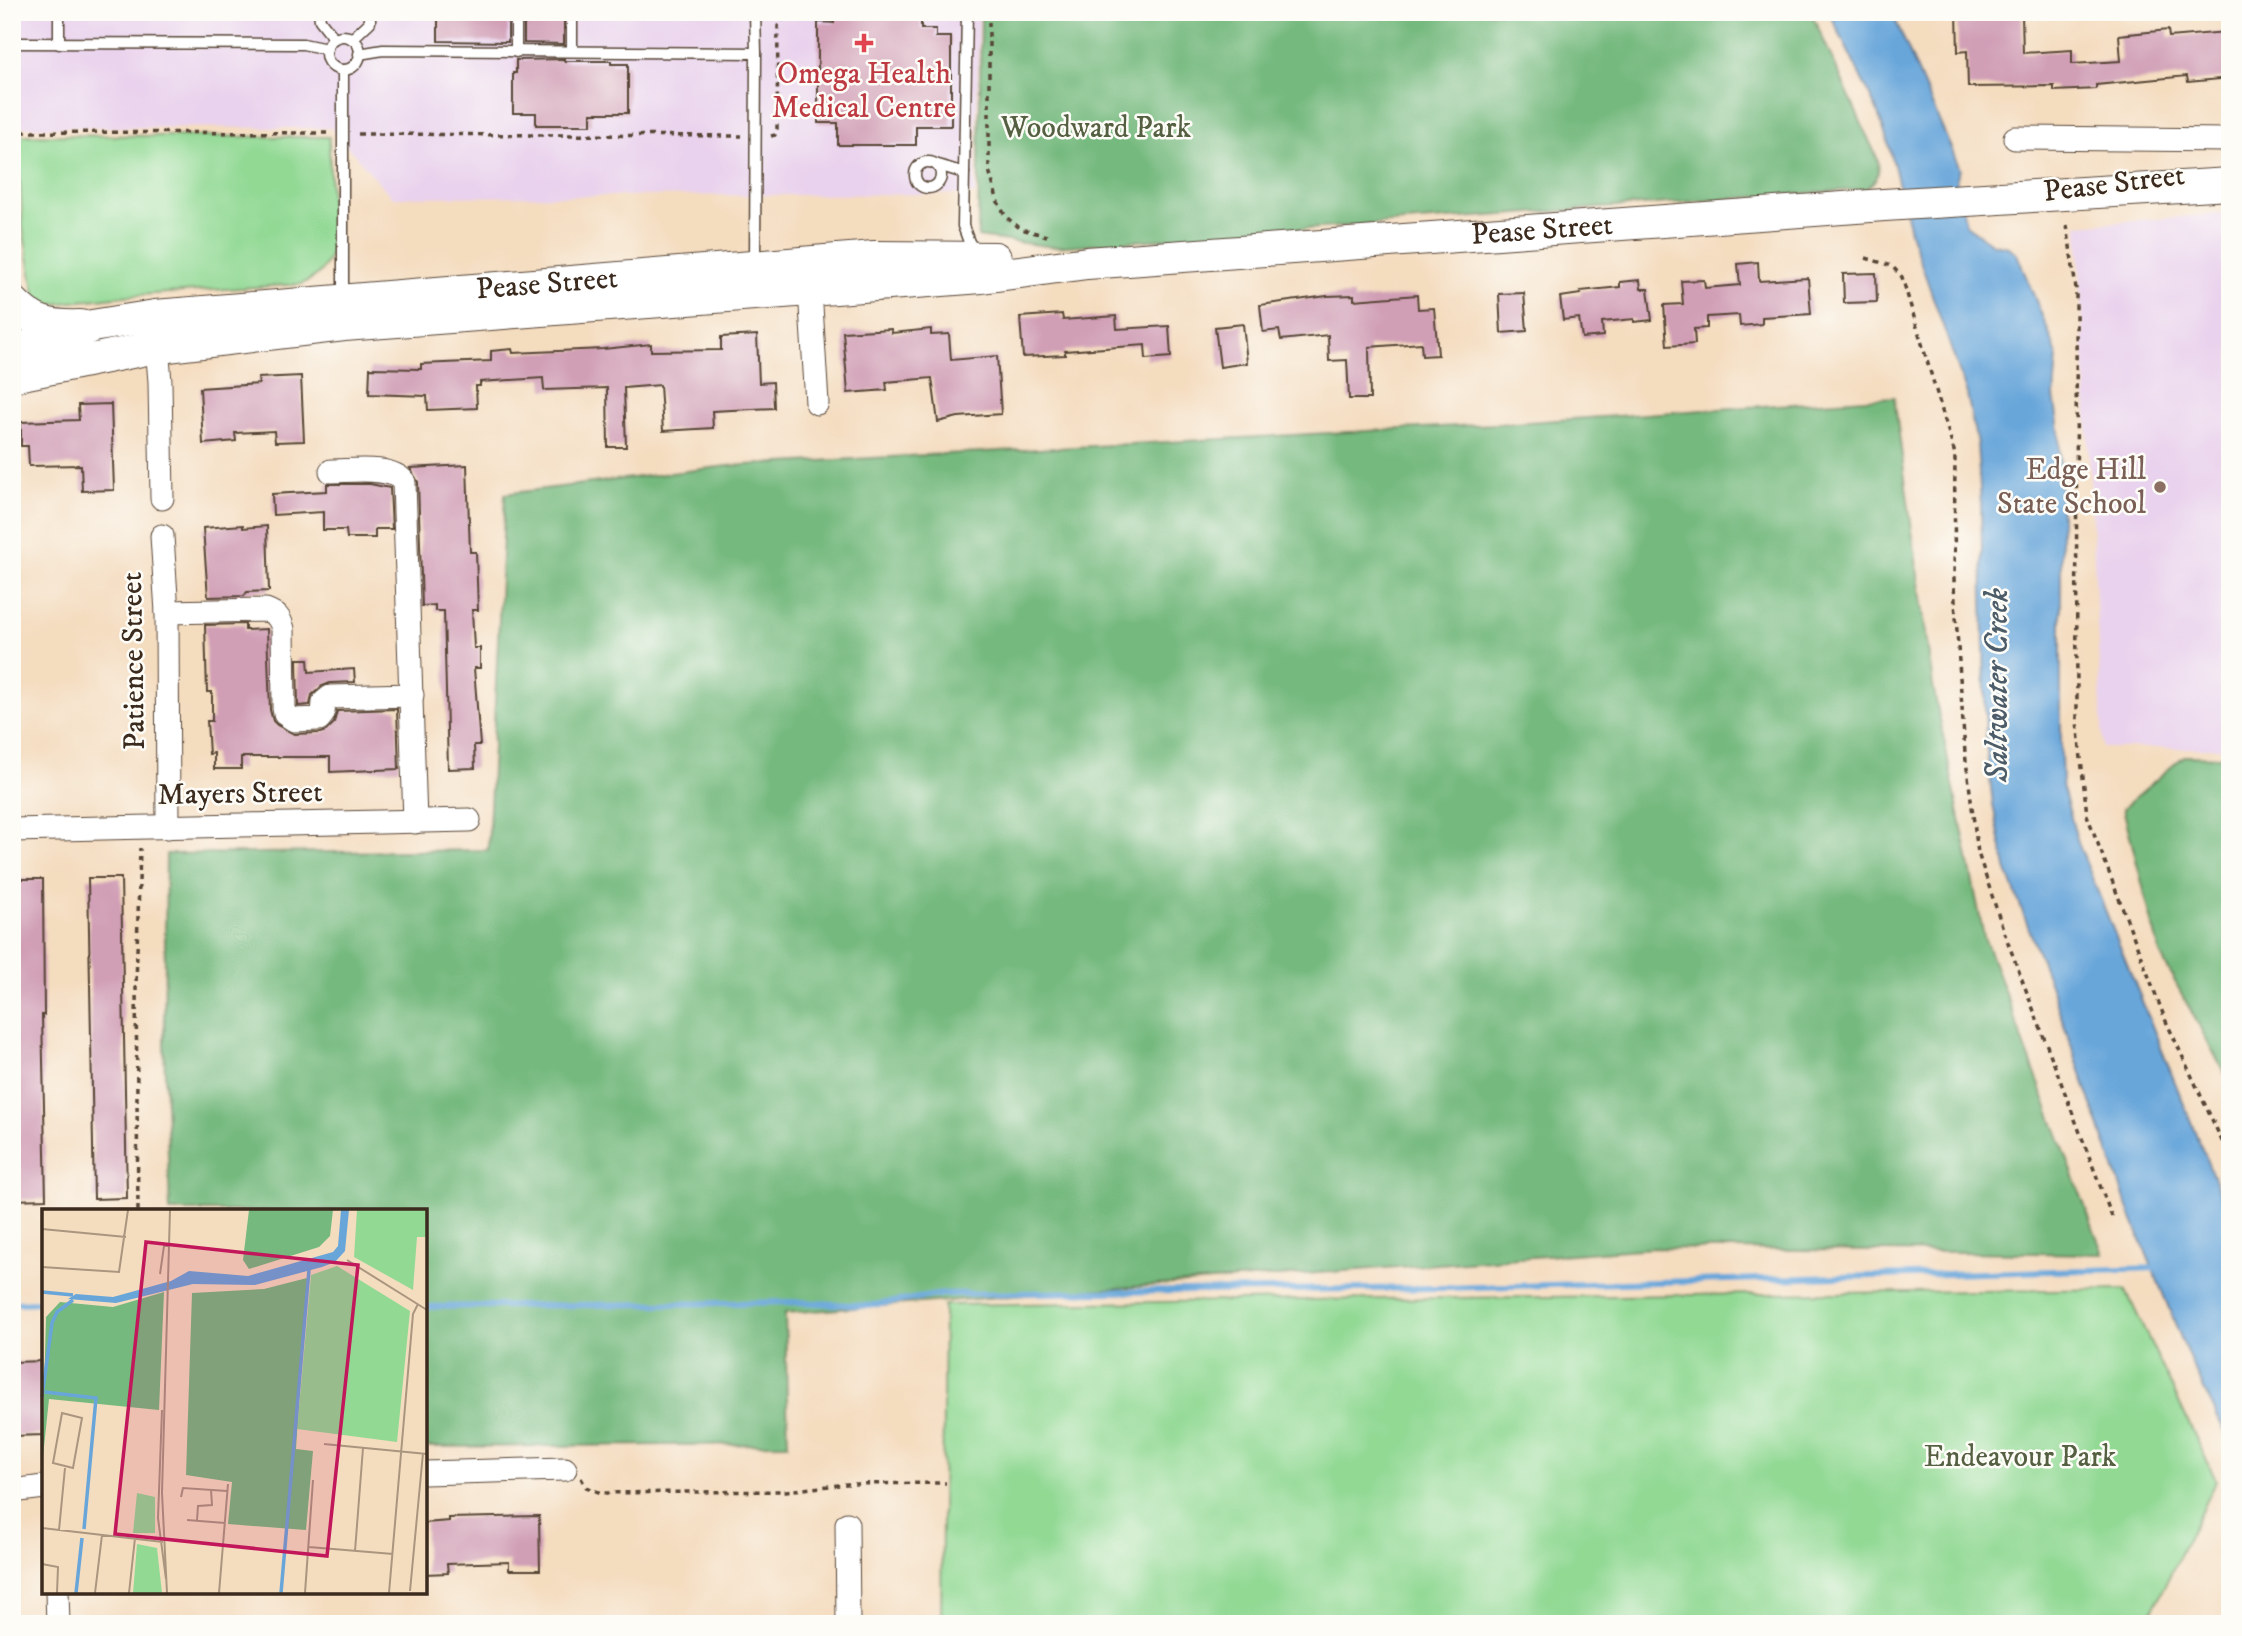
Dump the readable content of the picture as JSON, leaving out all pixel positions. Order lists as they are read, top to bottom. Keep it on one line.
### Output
{"streets":{"street":["Pease Street","Patience Street","Mayers Street"]},"crossings":[["Patience Street","Mayers Street"]],"water":["Saltwater Creek"],"parks":["Woodward Park","Endeavour Park"],"places":{"health":["Omega Health Medical Centre"],"other":["Edge Hill State School"]}}
